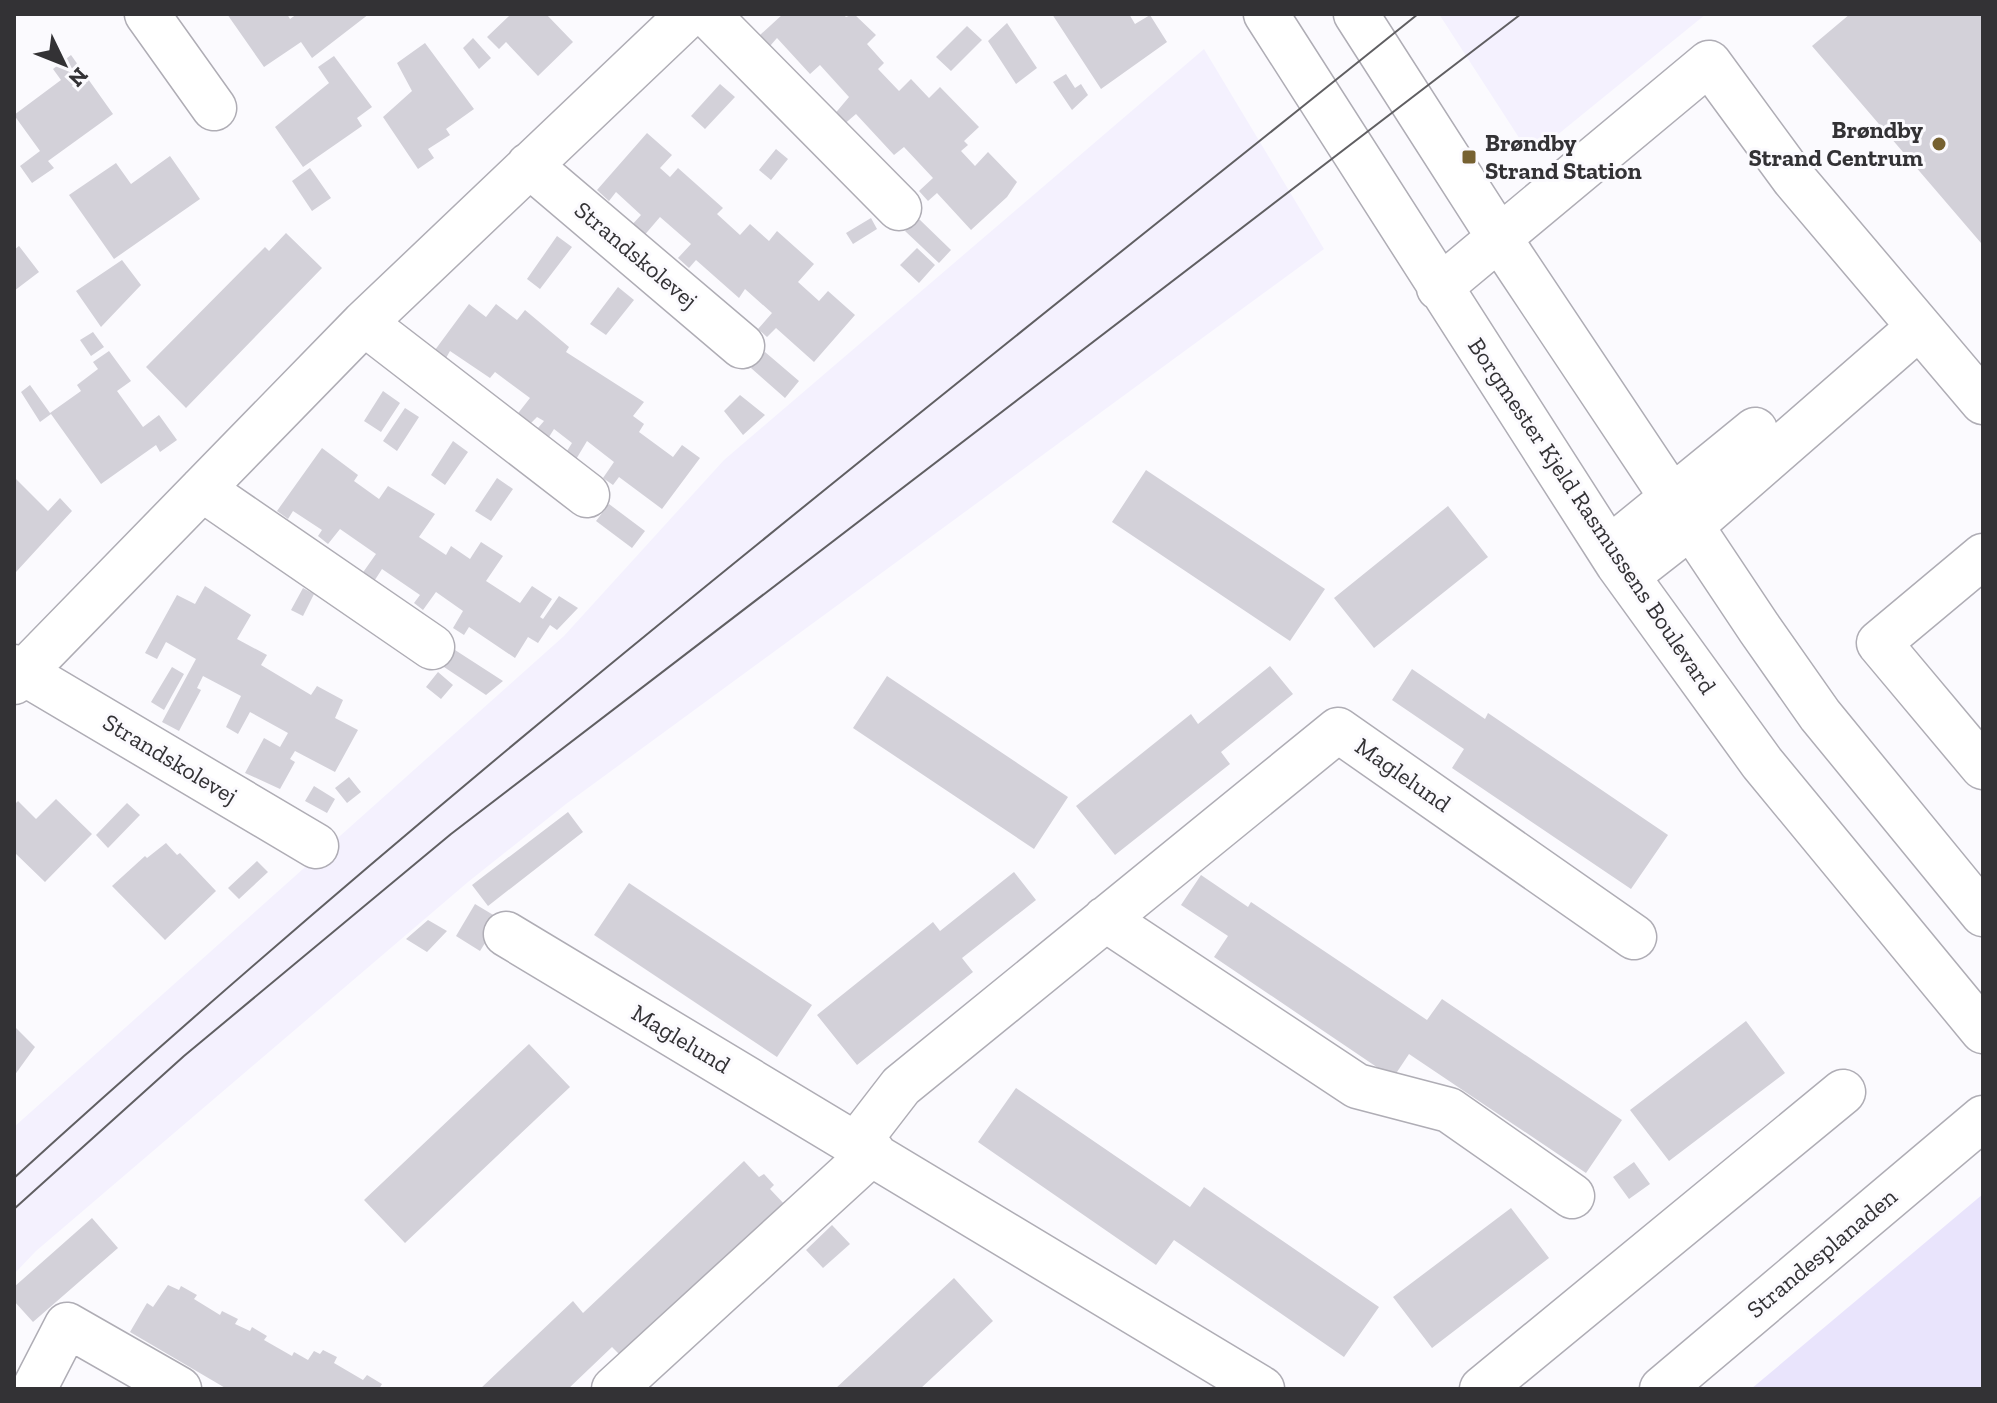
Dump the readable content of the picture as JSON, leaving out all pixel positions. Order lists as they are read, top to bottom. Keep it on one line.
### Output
{"streets":{"street":["Strandskolevej","Borgmester Kjeld Rasmussens Boulevard","Maglelund","Strandesplanaden"]},"places":{"other":["Brøndby Strand Centrum"],"transit":["Brøndby Strand Station"]},"north":"bottom right"}
